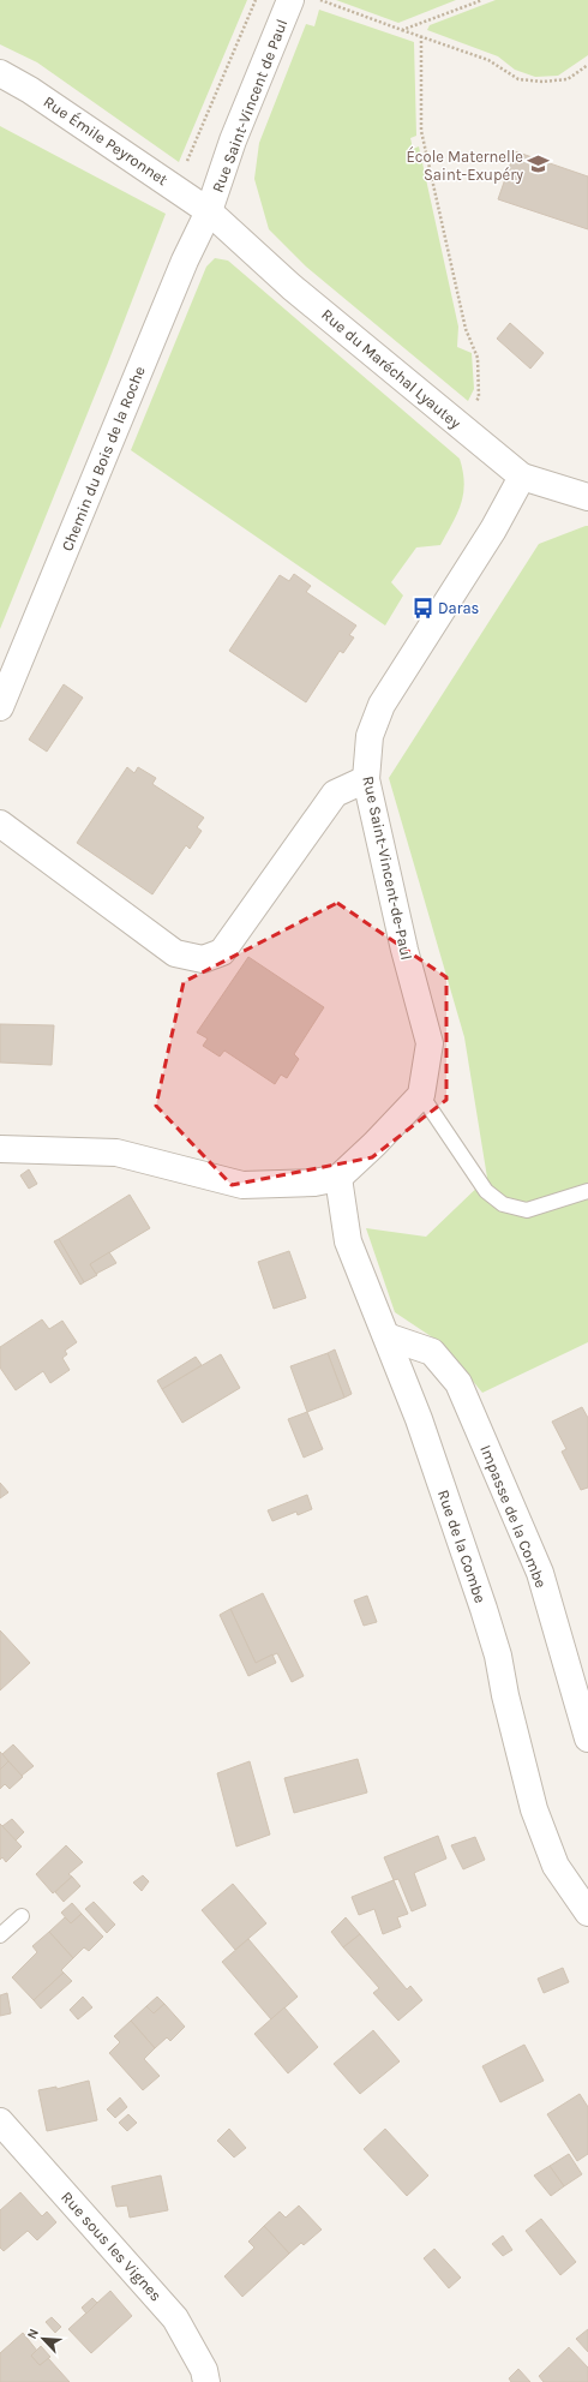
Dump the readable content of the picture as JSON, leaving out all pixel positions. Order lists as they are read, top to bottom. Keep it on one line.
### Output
{"streets":{"street":["Rue Saint-Vincent de Paul","Rue Émile Peyronnet","Rue du Maréchal Lyautey","Chemin du Bois de la Roche","Rue Saint-Vincent-de-Paul","Impasse de la Combe","Rue de la Combe","Rue sous les Vignes"]},"crossings":[["Rue Saint-Vincent de Paul","Rue Émile Peyronnet"],["Rue Saint-Vincent de Paul","Rue du Maréchal Lyautey"],["Rue Saint-Vincent de Paul","Chemin du Bois de la Roche"],["Rue Émile Peyronnet","Rue du Maréchal Lyautey"],["Rue Émile Peyronnet","Chemin du Bois de la Roche"],["Rue du Maréchal Lyautey","Chemin du Bois de la Roche"],["Rue du Maréchal Lyautey","Rue Saint-Vincent-de-Paul"],["Impasse de la Combe","Rue de la Combe"]],"places":{"school or university":["École Maternelle Saint-Exupéry"],"bus stop":["Daras"]},"north":"top left"}
